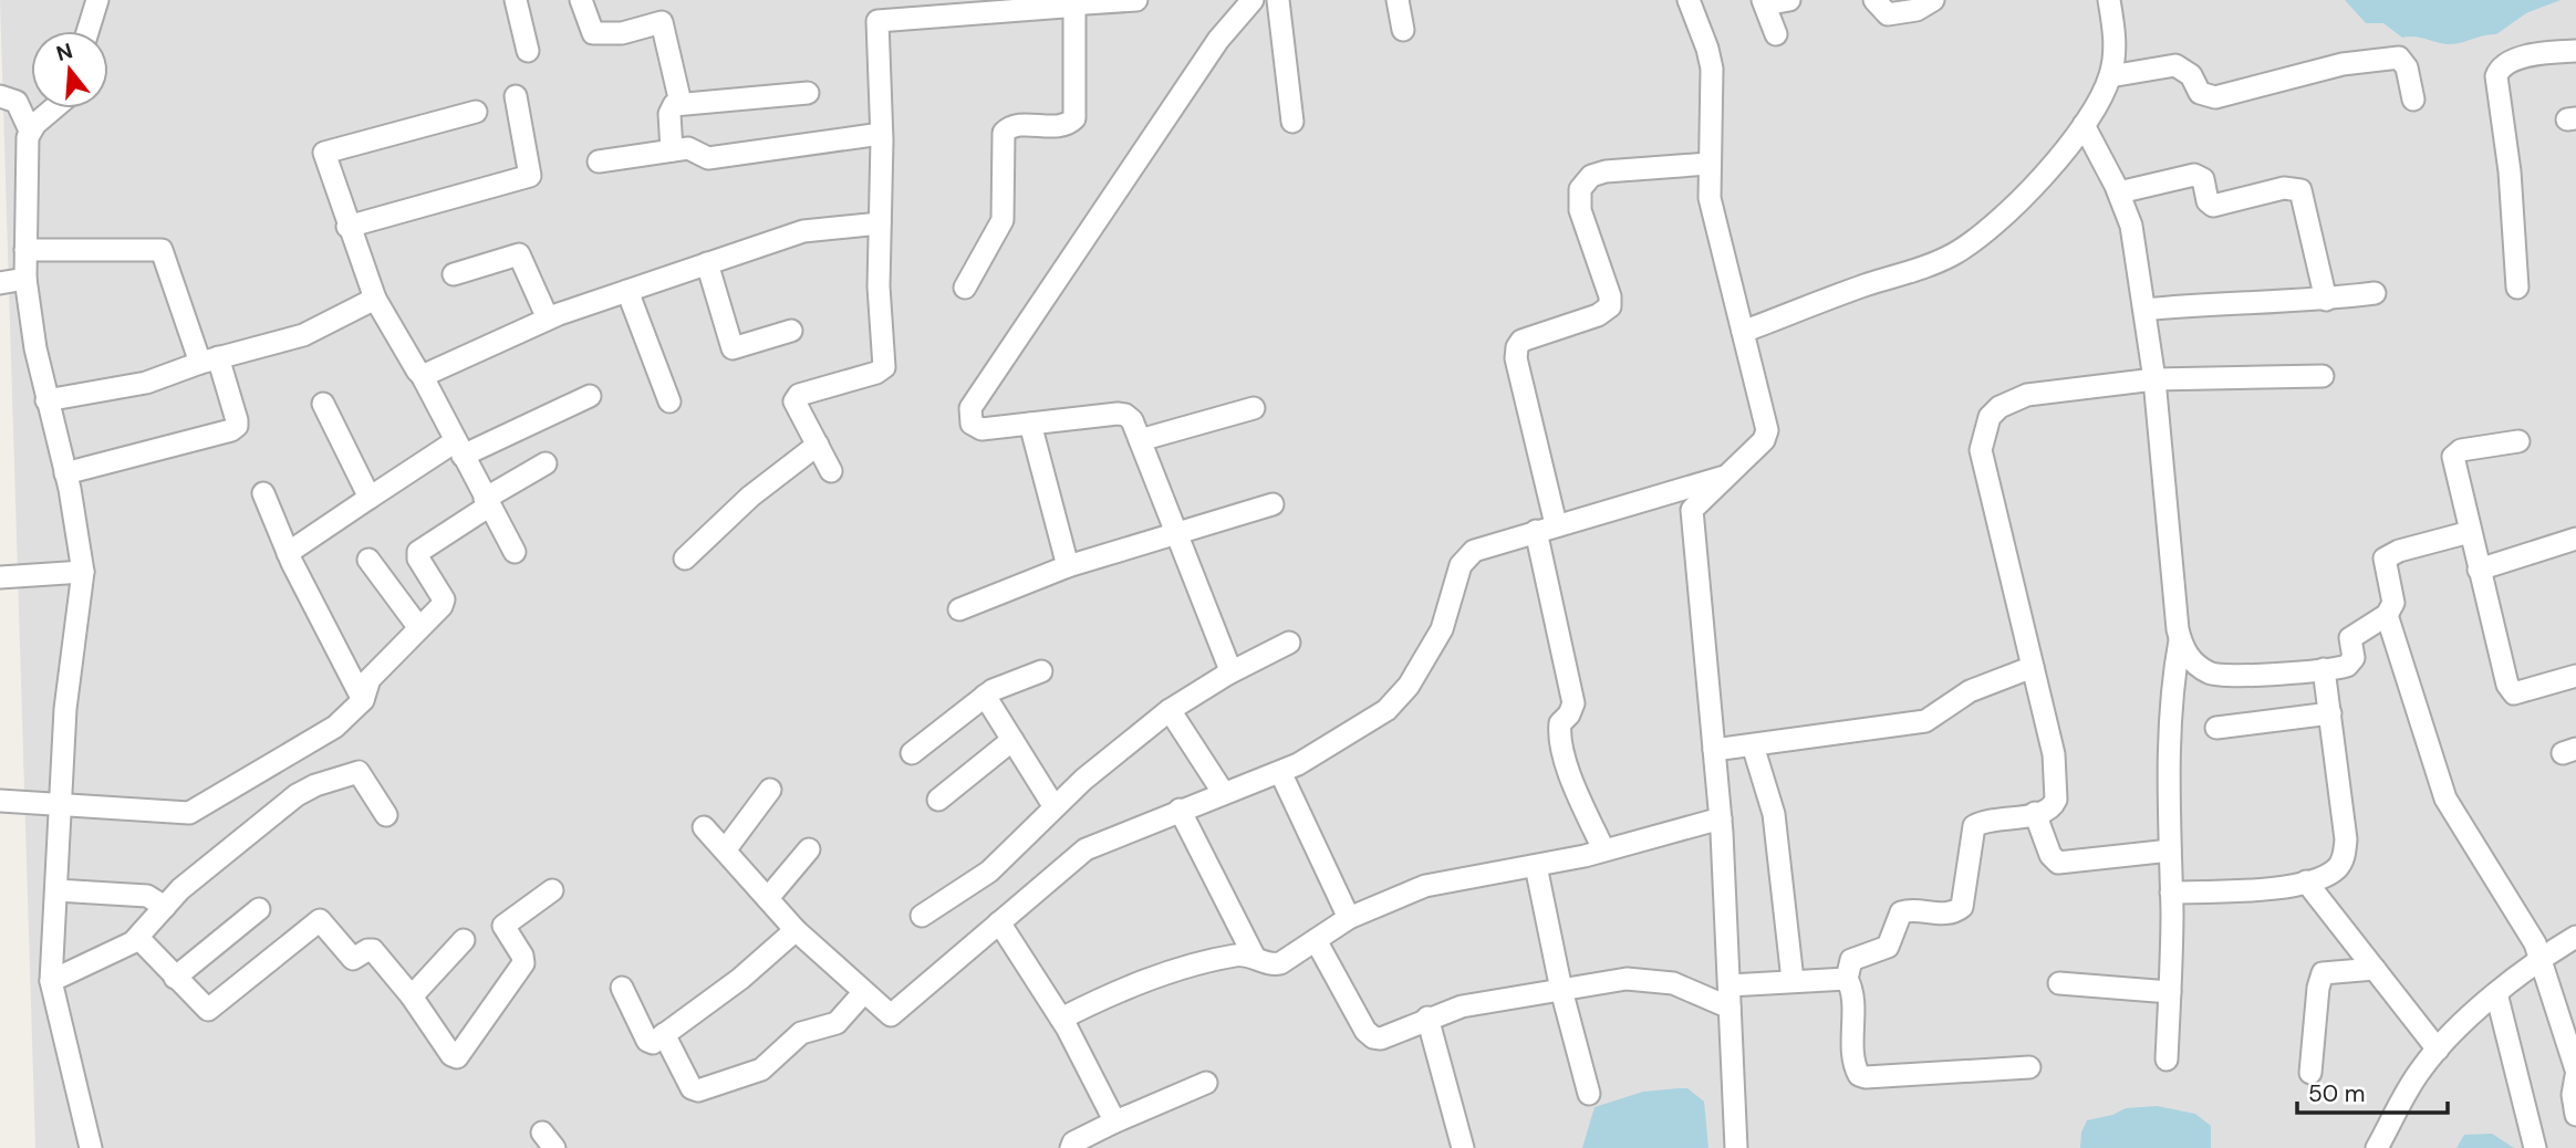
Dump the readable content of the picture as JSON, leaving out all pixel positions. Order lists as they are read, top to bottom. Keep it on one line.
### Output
{"scale_bar":"50 m","north":"top"}
